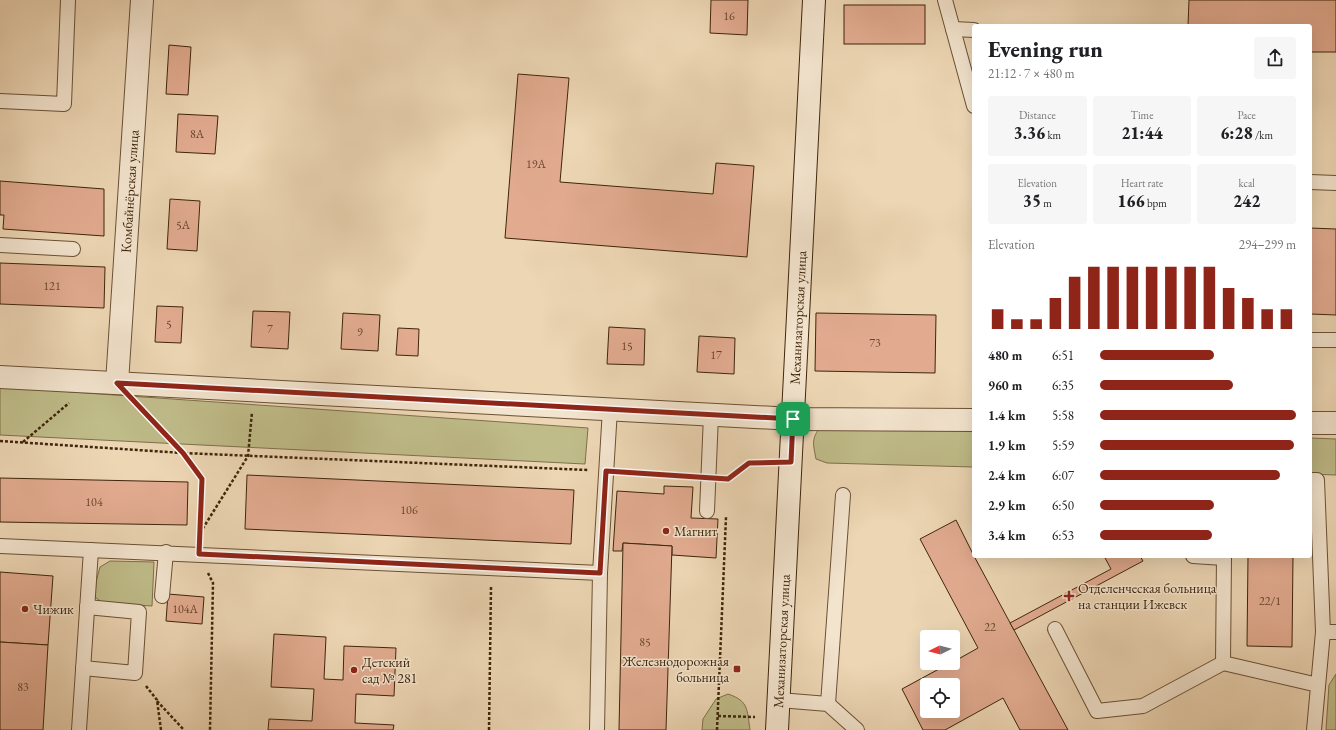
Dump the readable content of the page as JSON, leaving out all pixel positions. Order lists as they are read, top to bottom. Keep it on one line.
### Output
{"streets":{"street":["Комбайнёрская улица","Механизаторская улица"]},"places":{"other":["Магнит","Чижик","Детский сад № 281"],"health":["Отделенческая больница на станции Ижевск"],"transit":["Железнодорожная больница"]},"house_numbers":["16","8А","19А","5А","121","5","7","9","73","15","17","104","106","22/1","104А","22","85","83"],"north":"left","page":{"heading":["Evening run","21:12 · 7 × 480 m"],"stats":[["Distance","3.36 km"],["Time","21:44"],["Pace","6:28 /km"],["Elevation","35 m"],["Heart rate","166 bpm"],["kcal","242"]],"chart":["Elevation","294–299 m"],"list":[{"name":"480 m","note":"6:51"},{"name":"960 m","note":"6:35"},{"name":"1.4 km","note":"5:58"},{"name":"1.9 km","note":"5:59"},{"name":"2.4 km","note":"6:07"},{"name":"2.9 km","note":"6:50"},{"name":"3.4 km","note":"6:53"}]}}
